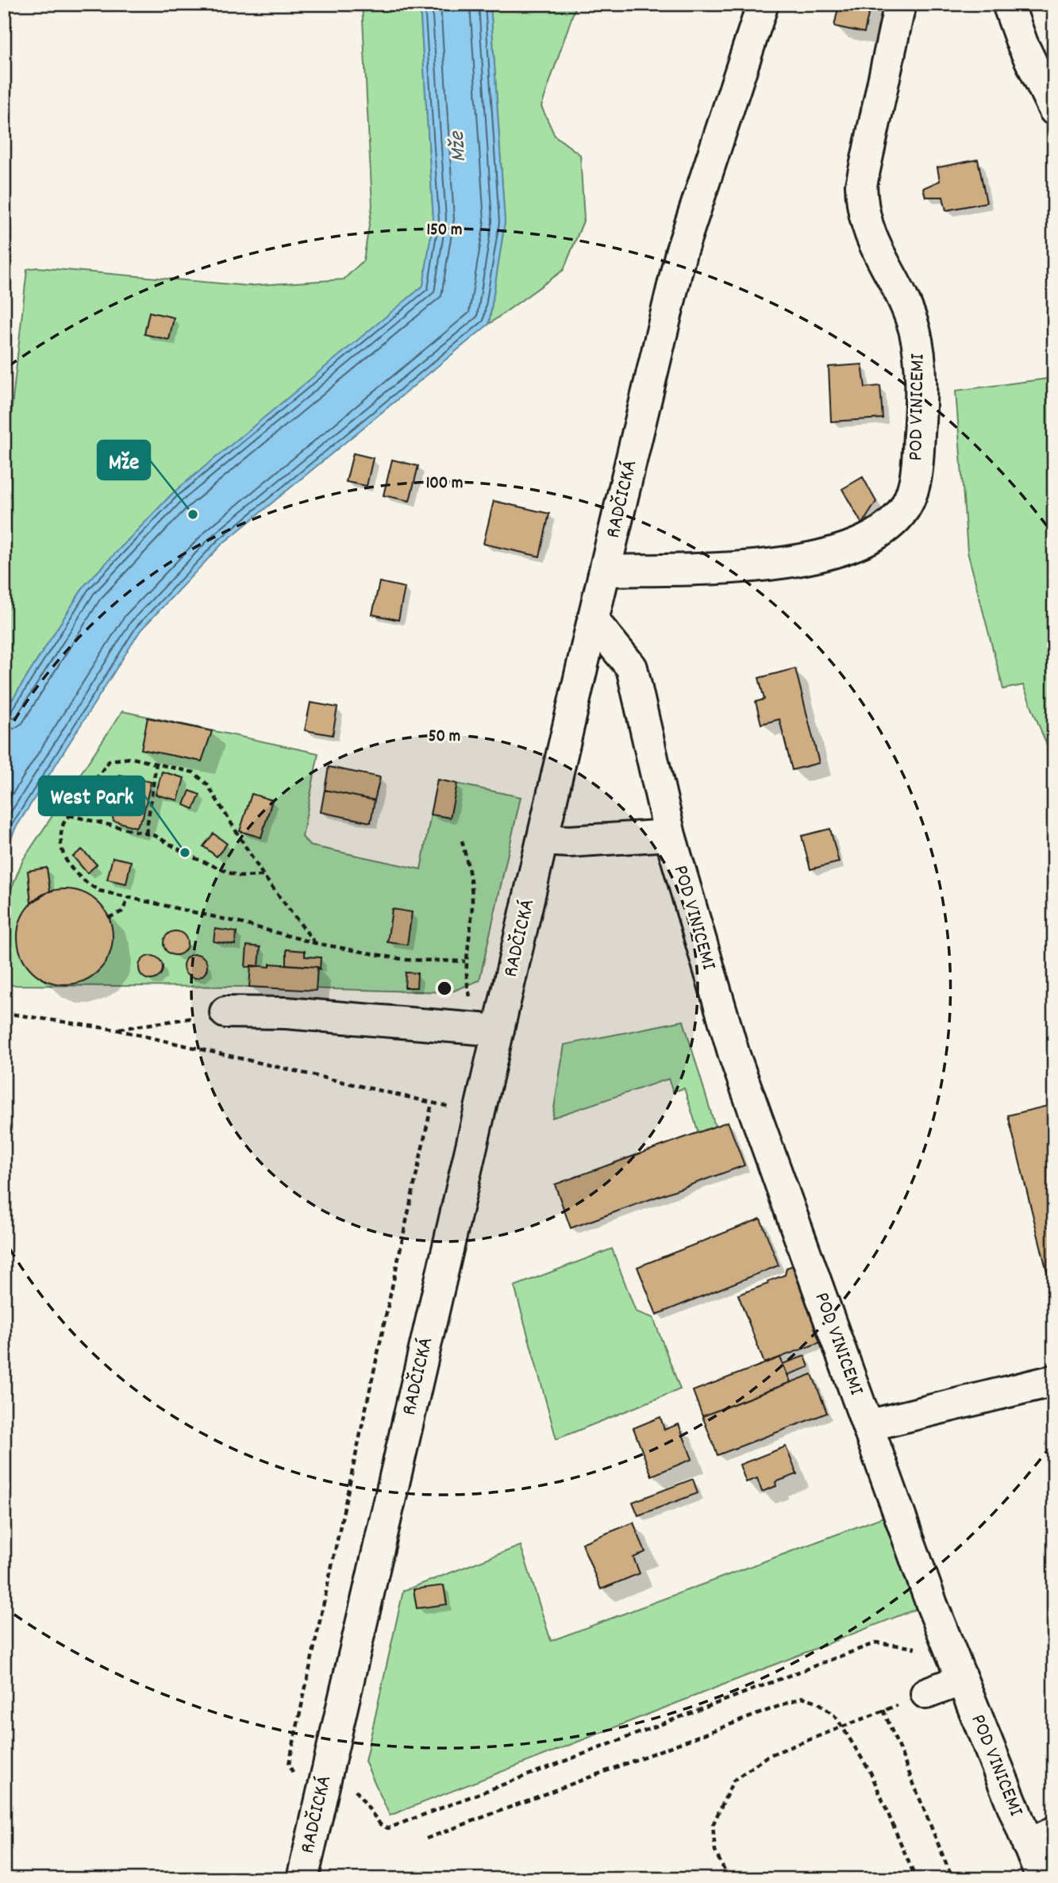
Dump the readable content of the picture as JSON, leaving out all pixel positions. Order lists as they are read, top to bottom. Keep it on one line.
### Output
{"streets":{"street":["POD VINICEMI","RADČICKÁ"]},"crossings":[["POD VINICEMI","RADČICKÁ"]],"water":["Mže"],"places":["Mže","West Park"],"rings":["150 m","100 m","50 m"]}
